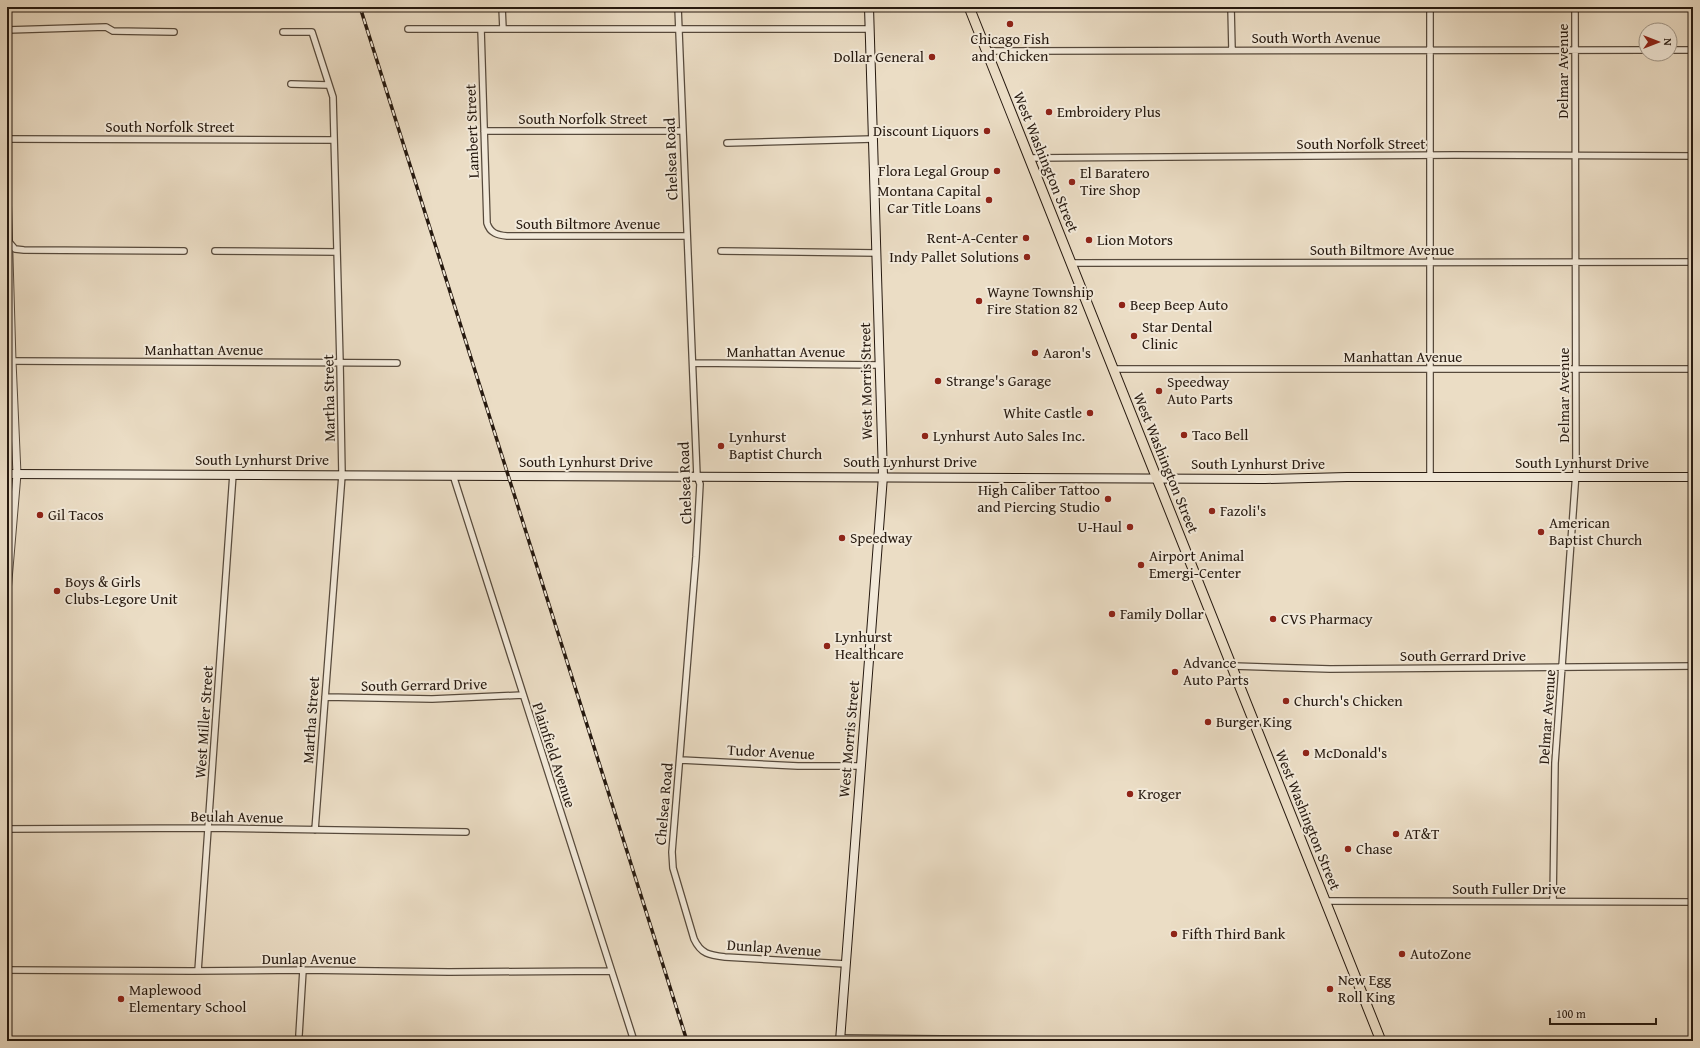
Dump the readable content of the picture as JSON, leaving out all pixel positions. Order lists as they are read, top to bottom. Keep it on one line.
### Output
{"streets":{"main road":["West Washington Street","West Morris Street","South Lynhurst Drive"],"street":["South Worth Avenue","Delmar Avenue","South Norfolk Street","Lambert Street","Chelsea Road","South Biltmore Avenue","Manhattan Avenue","Martha Street","South Gerrard Drive","West Miller Street","Tudor Avenue","Plainfield Avenue","Beulah Avenue","South Fuller Drive","Dunlap Avenue"]},"crossings":[["South Worth Avenue","Delmar Avenue"],["South Worth Avenue","West Washington Street"],["Delmar Avenue","South Norfolk Street"],["Delmar Avenue","South Biltmore Avenue"],["Delmar Avenue","Manhattan Avenue"],["Delmar Avenue","South Lynhurst Drive"],["Delmar Avenue","South Gerrard Drive"],["Delmar Avenue","South Fuller Drive"],["South Norfolk Street","Lambert Street"],["South Norfolk Street","Chelsea Road"],["South Norfolk Street","West Washington Street"],["South Norfolk Street","Martha Street"],["Lambert Street","South Biltmore Avenue"],["Chelsea Road","South Biltmore Avenue"],["Chelsea Road","Manhattan Avenue"],["Chelsea Road","South Lynhurst Drive"],["Chelsea Road","Tudor Avenue"],["Chelsea Road","Dunlap Avenue"],["West Washington Street","South Biltmore Avenue"],["West Washington Street","Manhattan Avenue"],["West Washington Street","South Lynhurst Drive"],["West Washington Street","South Gerrard Drive"],["West Washington Street","South Fuller Drive"],["Manhattan Avenue","West Morris Street"],["Manhattan Avenue","Martha Street"],["West Morris Street","South Lynhurst Drive"],["West Morris Street","Tudor Avenue"],["West Morris Street","Dunlap Avenue"],["Martha Street","South Lynhurst Drive"],["Martha Street","South Gerrard Drive"],["Martha Street","Beulah Avenue"],["South Lynhurst Drive","West Miller Street"],["South Lynhurst Drive","Plainfield Avenue"],["South Gerrard Drive","Plainfield Avenue"],["West Miller Street","Beulah Avenue"],["West Miller Street","Dunlap Avenue"],["Plainfield Avenue","Dunlap Avenue"]],"places":["Chicago Fish and Chicken","Dollar General","Embroidery Plus","Discount Liquors","Flora Legal Group","El Baratero Tire Shop","Montana Capital Car Title Loans","Rent-A-Center","Lion Motors","Indy Pallet Solutions","Wayne Township Fire Station 82","Beep Beep Auto","Star Dental Clinic","Aaron's","Strange's Garage","Speedway Auto Parts","White Castle","Taco Bell","Lynhurst Auto Sales Inc.","Lynhurst Baptist Church","High Caliber Tattoo and Piercing Studio","Fazoli's","Gil Tacos","U-Haul","American Baptist Church","Speedway","Airport Animal Emergi-Center","Boys & Girls Clubs-Legore Unit","Family Dollar","CVS Pharmacy","Lynhurst Healthcare","Advance Auto Parts","Church's Chicken","Burger King","McDonald's","Kroger","AT&T","Chase","Fifth Third Bank","AutoZone","New Egg Roll King","Maplewood Elementary School"],"scale_bar":"100 m","north":"right"}
